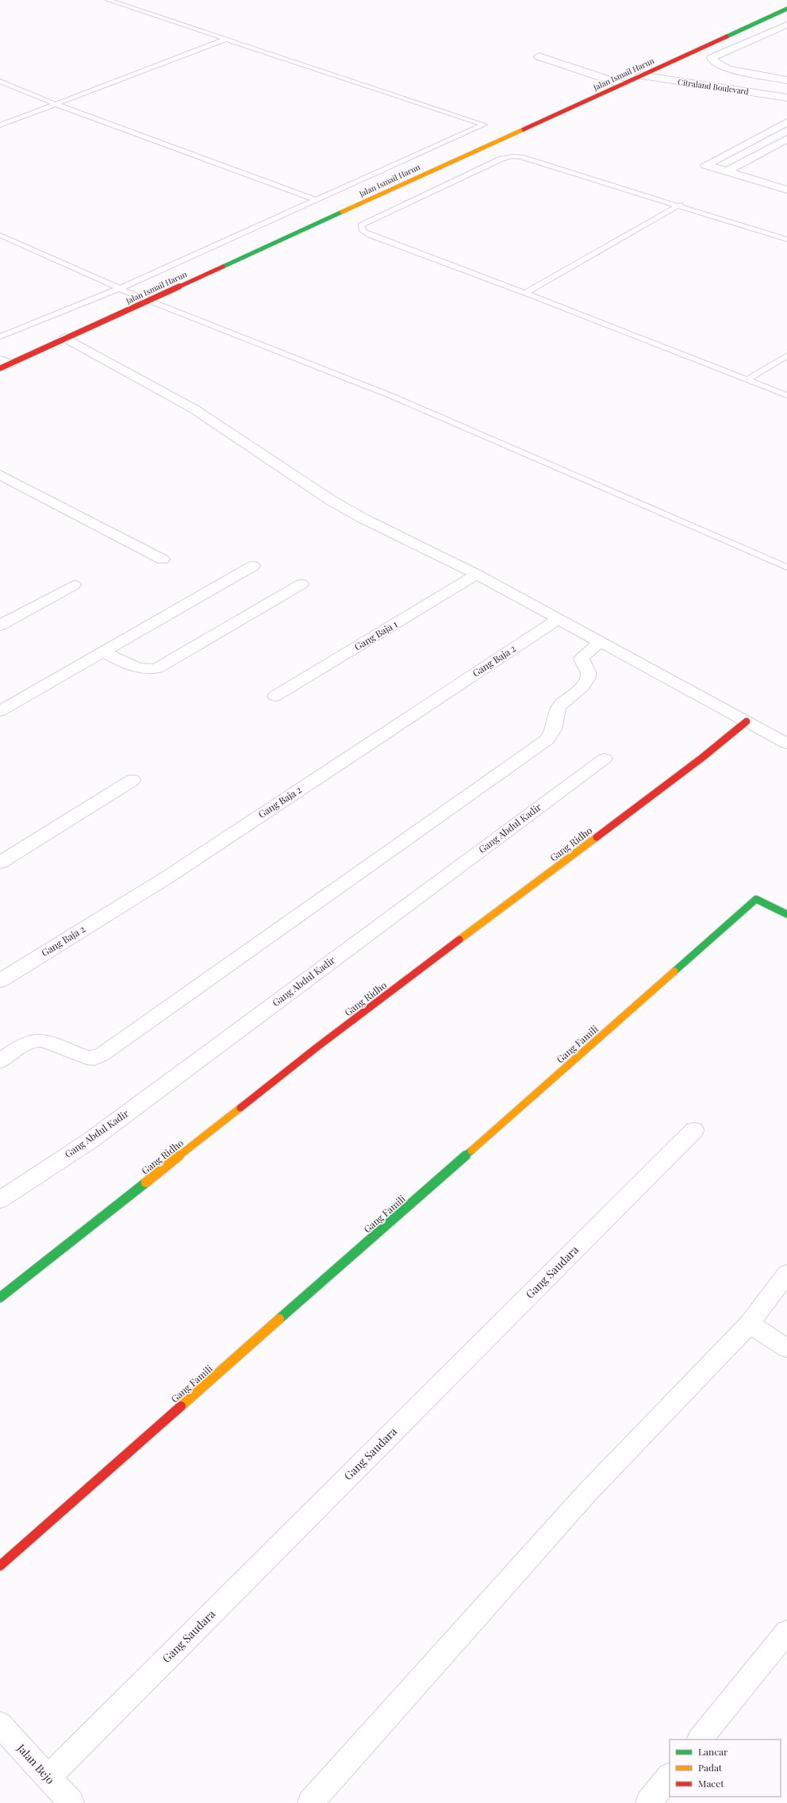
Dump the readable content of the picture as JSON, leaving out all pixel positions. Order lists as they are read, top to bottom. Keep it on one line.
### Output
{"streets":{"street":["Jalan Ismail Harun","Citraland Boulevard","Gang Baja 1","Gang Baja 2","Gang Abdul Kadir","Gang Ridho","Gang Famili","Gang Saudara","Jalan Bejo"]},"crossings":[["Jalan Ismail Harun","Citraland Boulevard"],["Gang Saudara","Jalan Bejo"]],"legend":["Lancar","Padat","Macet"]}
